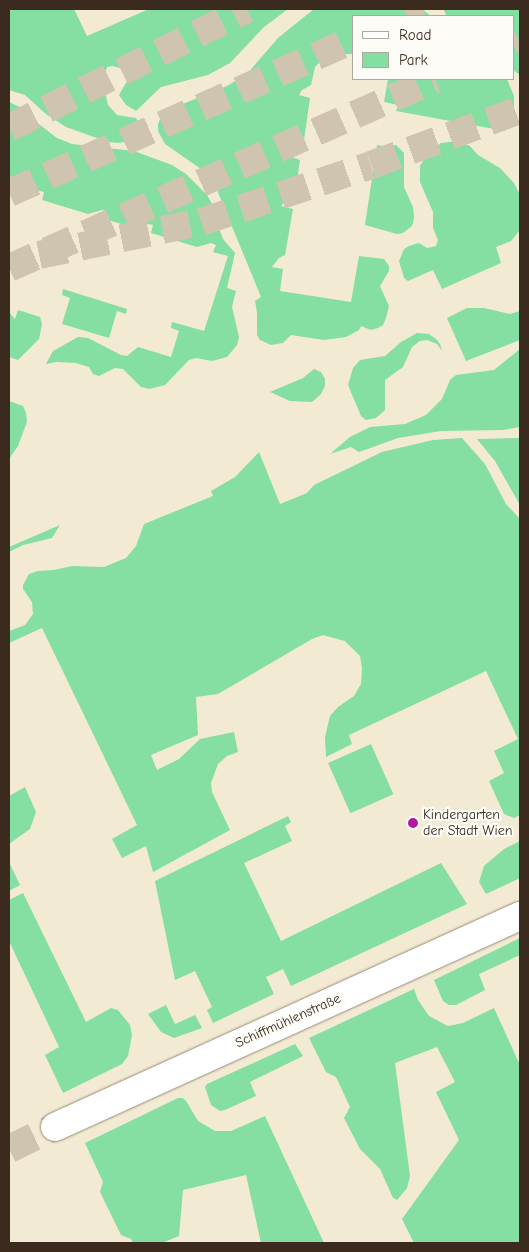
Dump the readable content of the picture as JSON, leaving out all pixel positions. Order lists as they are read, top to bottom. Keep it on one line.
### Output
{"streets":{"street":["Schiffmühlenstraße"]},"places":["Kindergarten der Stadt Wien"],"legend":["Road","Park"]}
